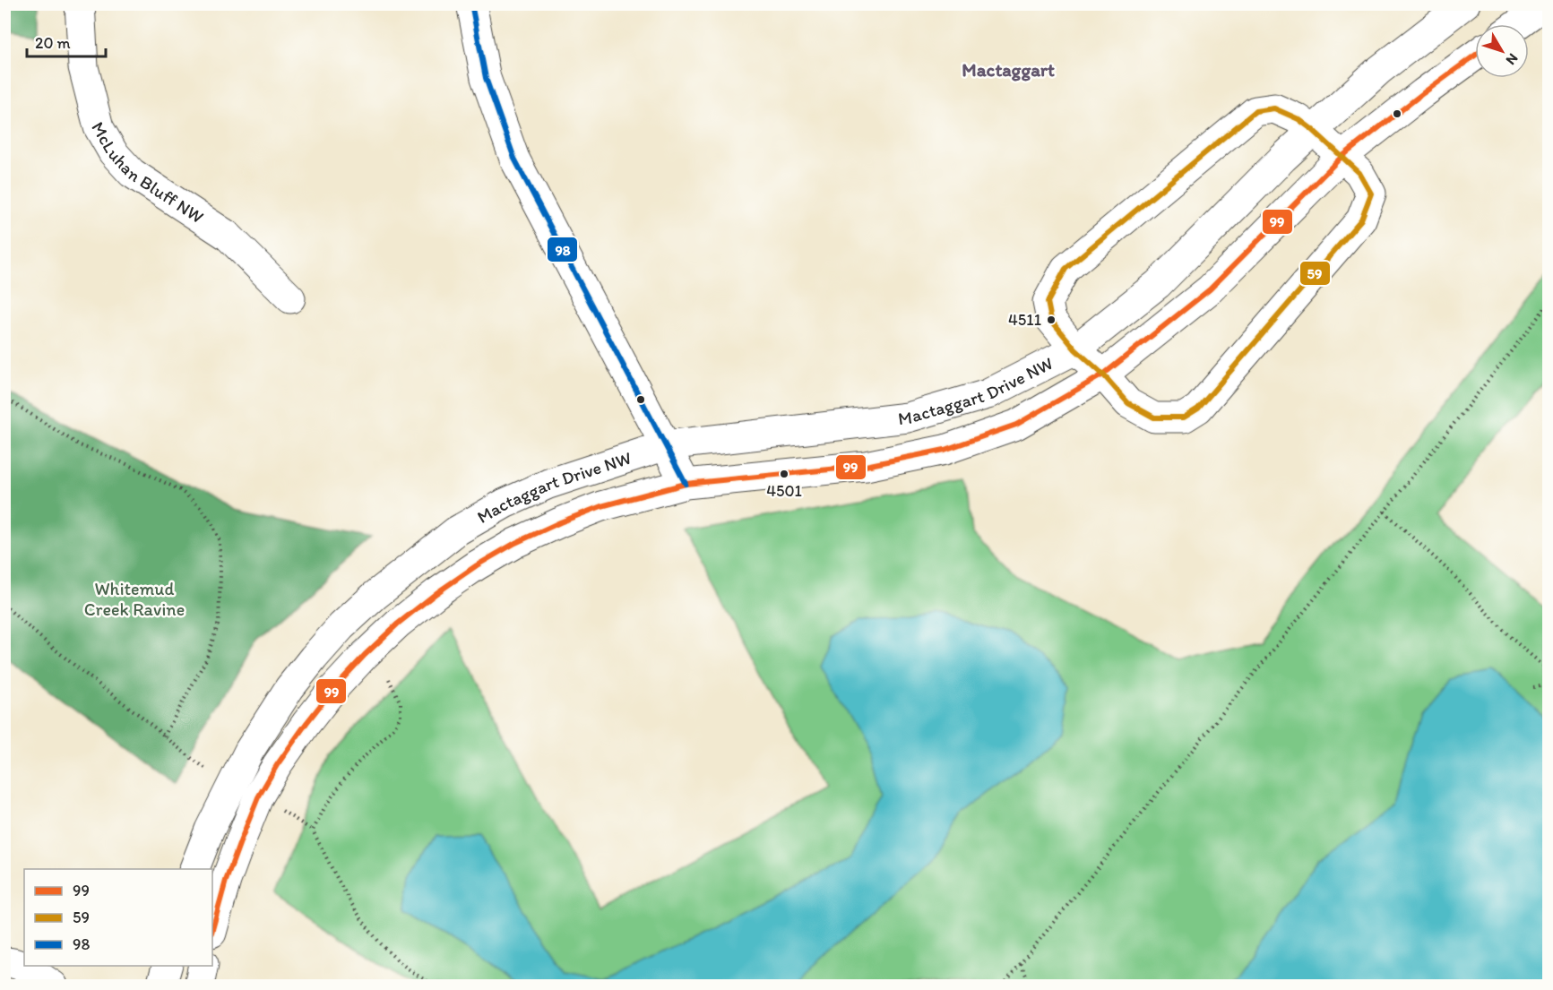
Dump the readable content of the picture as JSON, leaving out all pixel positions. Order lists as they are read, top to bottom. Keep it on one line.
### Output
{"streets":{"street":["McLuhan Bluff NW","Mactaggart Drive NW"]},"districts":["Mactaggart"],"parks":["Whitemud Creek Ravine"],"places":["4511","4501"],"lines":["transit line 98","transit line 99","transit line 59"],"legend":["99","59","98"],"scale_bar":"20 m","north":"bottom right"}
